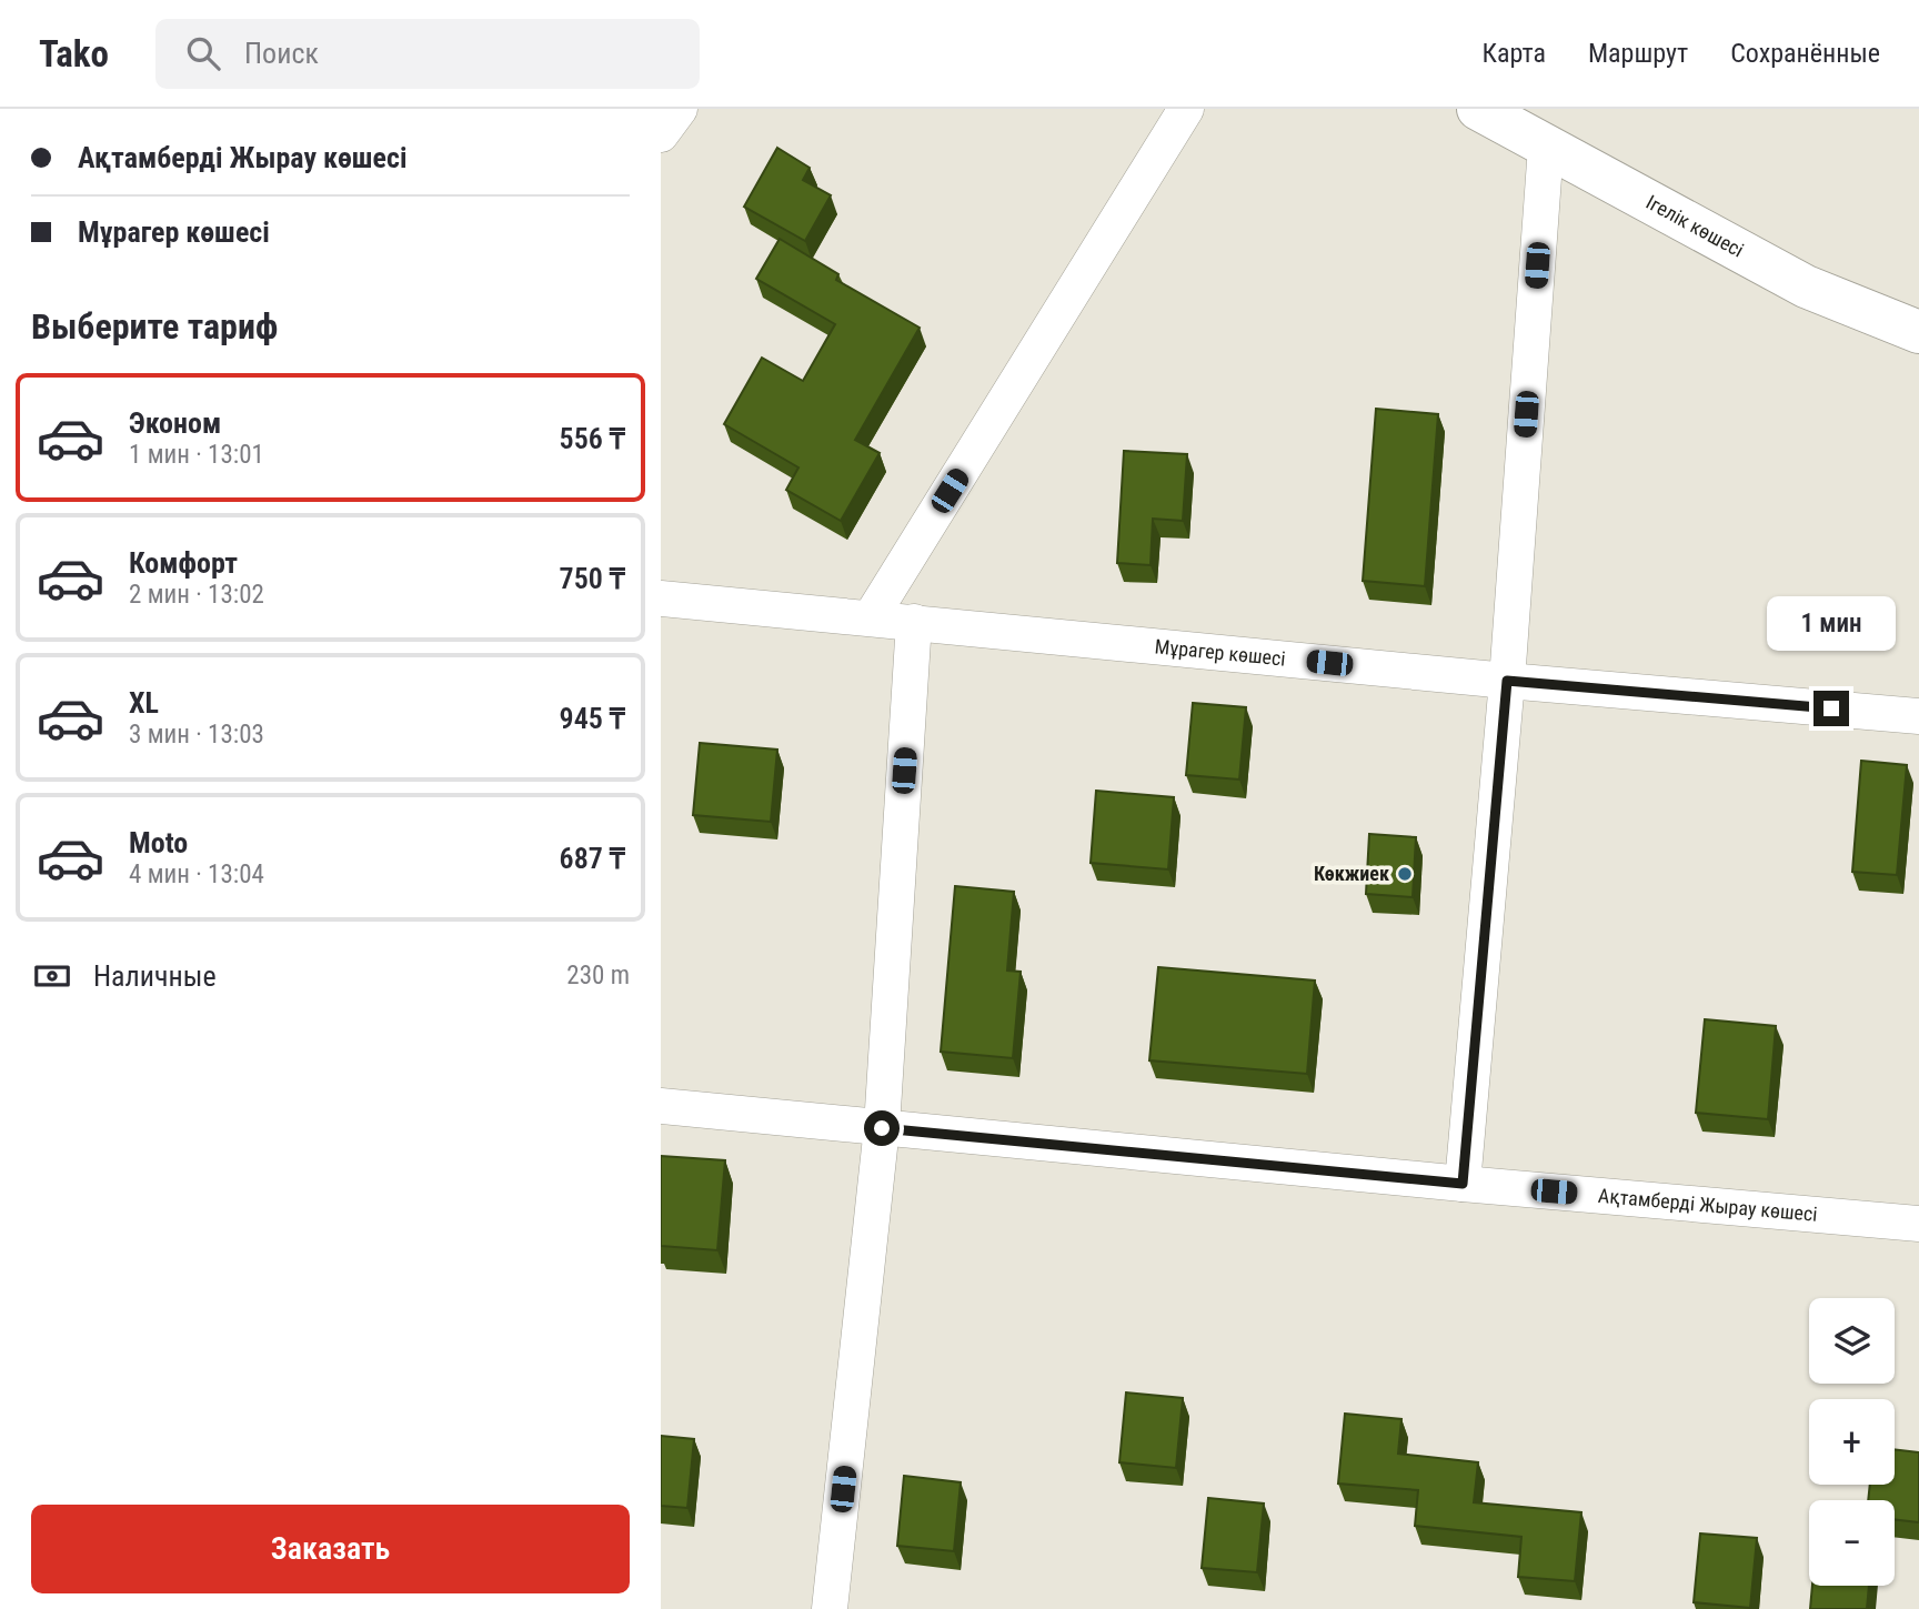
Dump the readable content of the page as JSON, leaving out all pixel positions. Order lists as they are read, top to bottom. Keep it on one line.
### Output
{"streets":{"main road":["Ігелік көшесі"],"street":["Мұрагер көшесі","Ақтамберді Жырау көшесі"]},"places":["Көкжиек"],"page":{"header":"Tako","search":"Поиск","nav":["Карта","Маршрут","Сохранённые"],"banner":["Ақтамберді Жырау көшесі","Мұрагер көшесі"],"heading":"Выберите тариф","list":[{"name":"Эконом","note":"1 мин · 13:01","value":"556 ₸"},{"name":"Комфорт","note":"2 мин · 13:02","value":"750 ₸"},{"name":"XL","note":"3 мин · 13:03","value":"945 ₸"},{"name":"Moto","note":"4 мин · 13:04","value":"687 ₸"}],"bubble":"1 мин","pay":["Наличные","230 m"],"map_buttons":["+","−"],"buttons":"Заказать"}}
